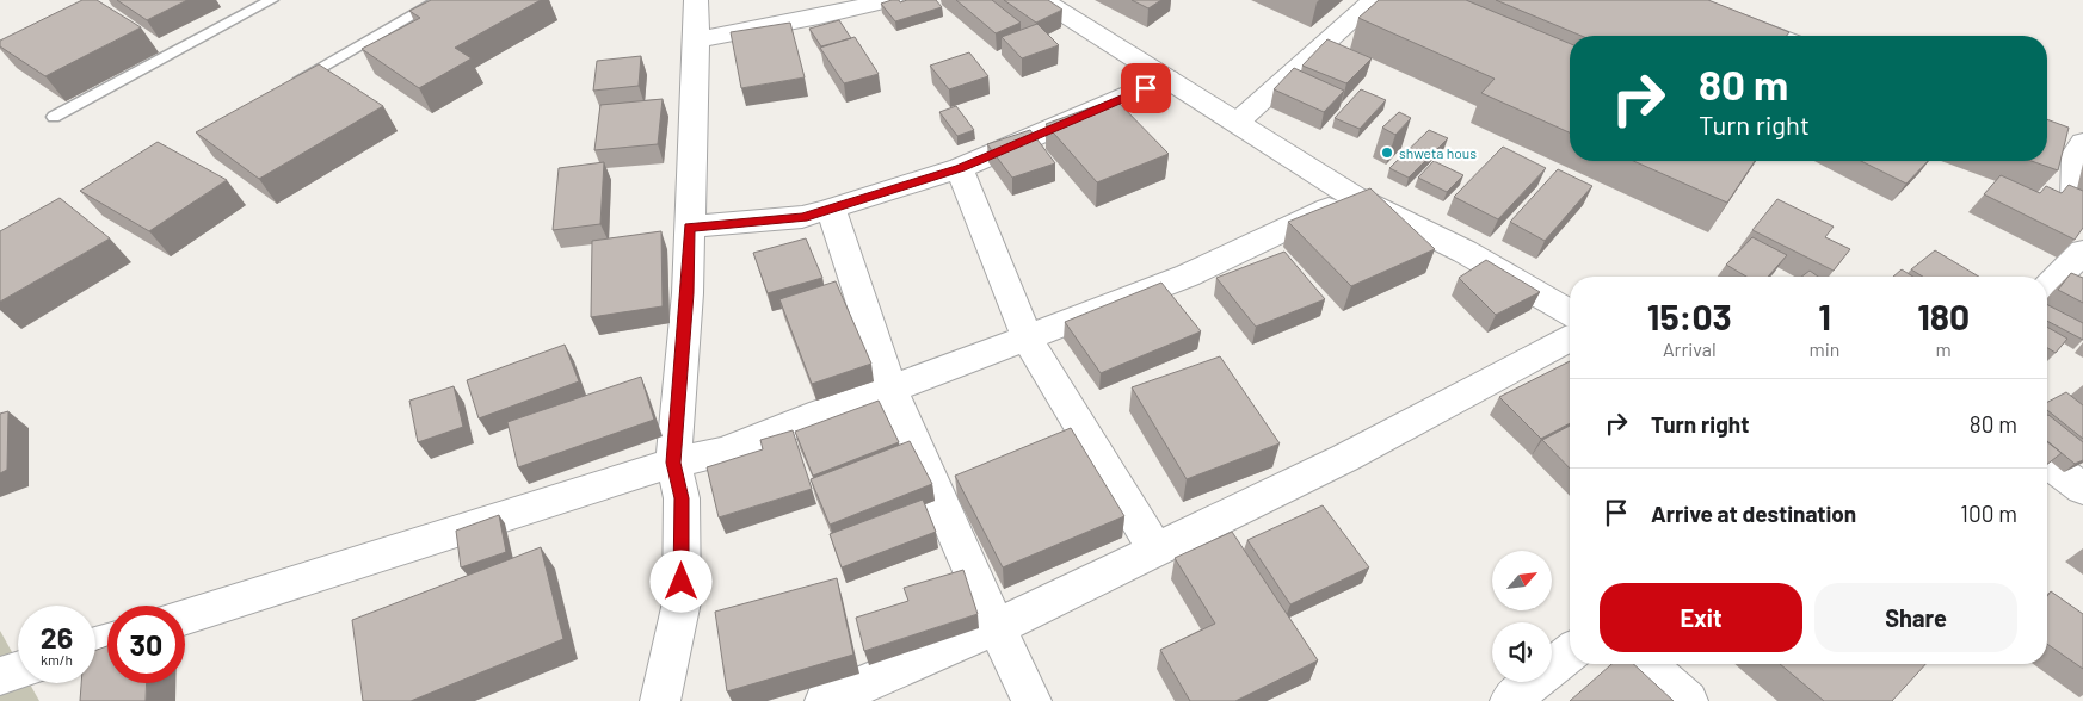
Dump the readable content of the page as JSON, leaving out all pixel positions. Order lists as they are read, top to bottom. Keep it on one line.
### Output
{"places":["shweta hous"],"north":"top right","page":{"turn":["80 m","Turn right"],"eta":["15:03","Arrival","1","min","180","m"],"list":[{"name":"Turn right","value":"80 m"},{"name":"Arrive at destination","value":"100 m"}],"buttons":["Exit","Share"],"speed":"26 km/h","limit":"30"}}
